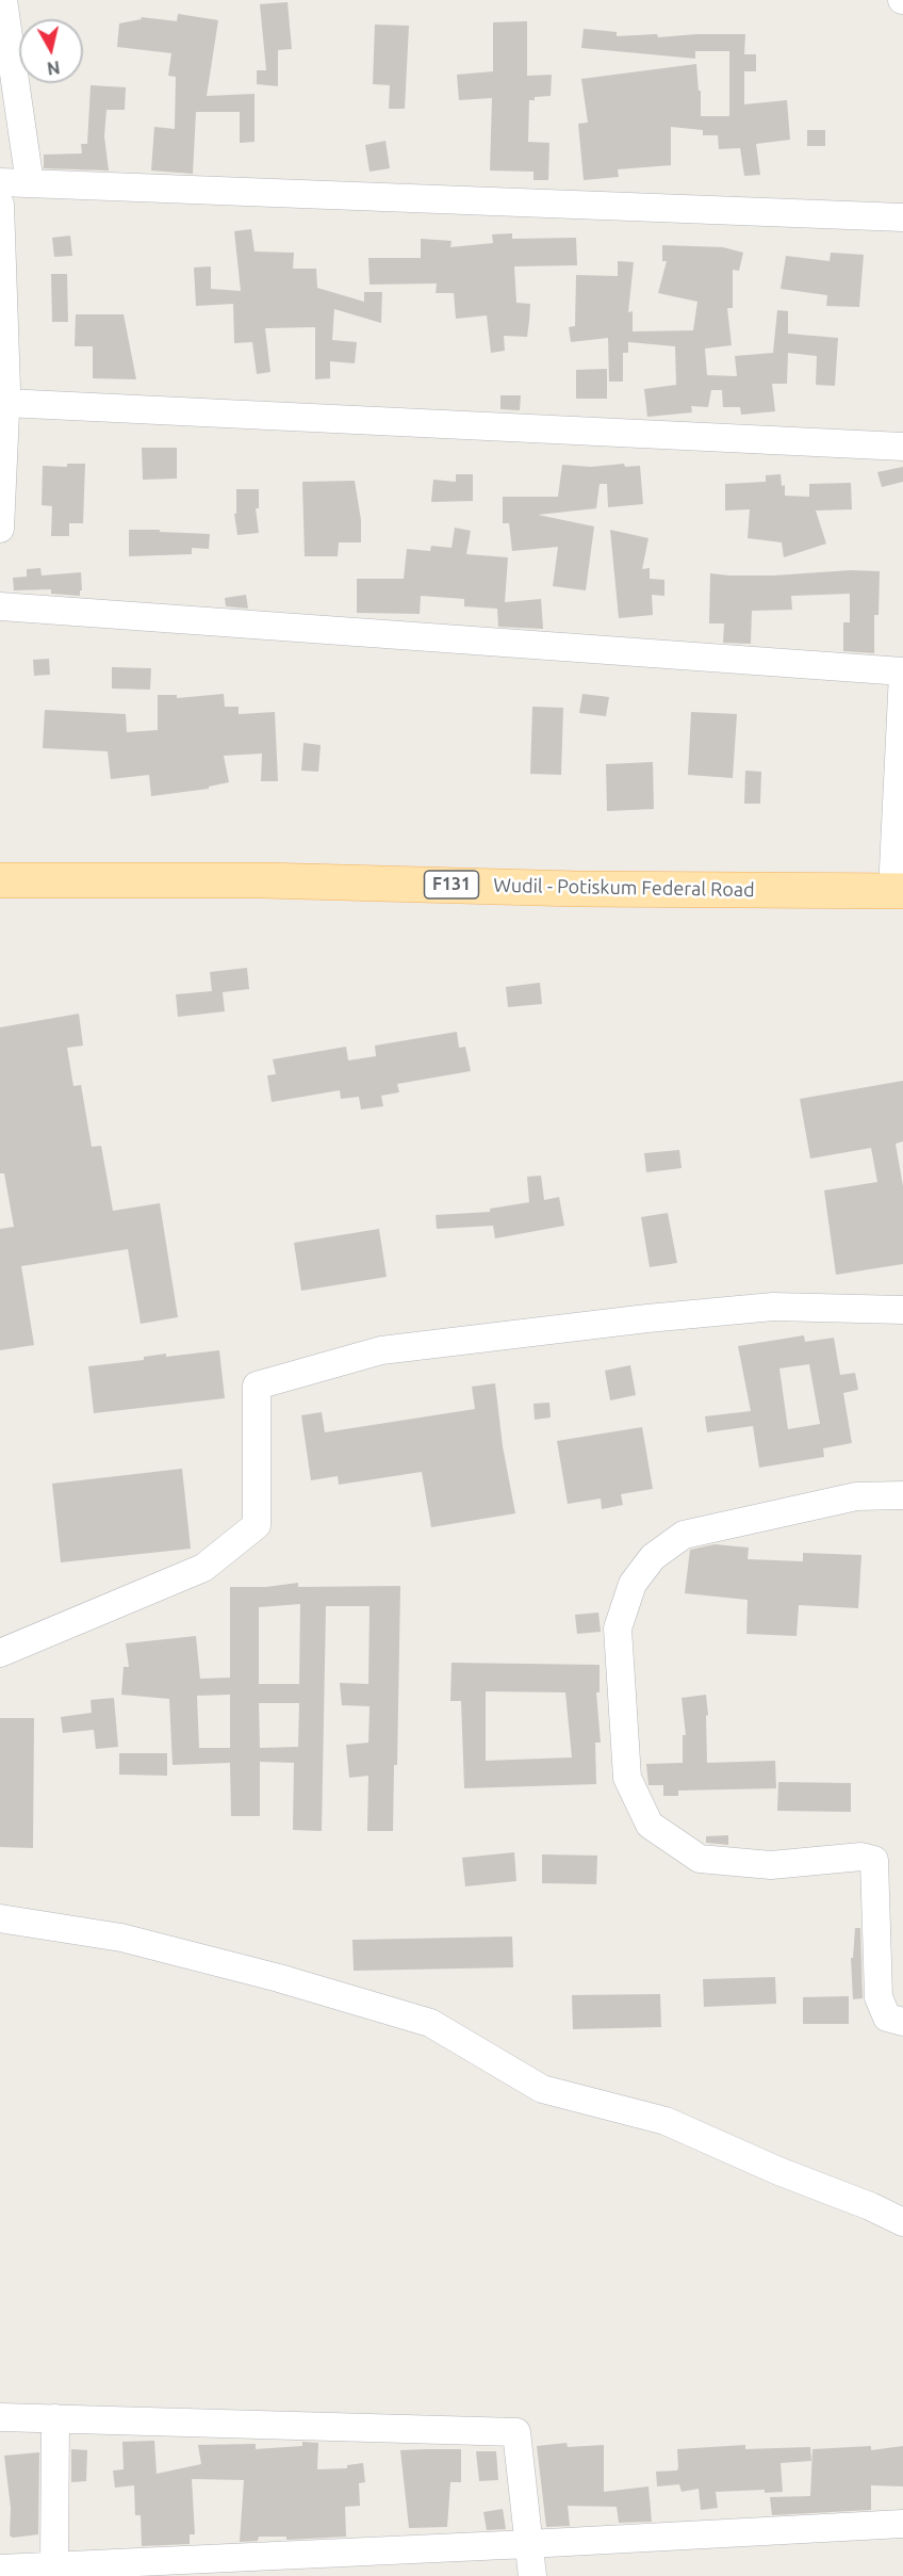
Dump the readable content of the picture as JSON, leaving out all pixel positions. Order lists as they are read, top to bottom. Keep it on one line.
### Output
{"streets":{"main road":["F131","Wudil - Potiskum Federal Road"]},"north":"bottom"}
